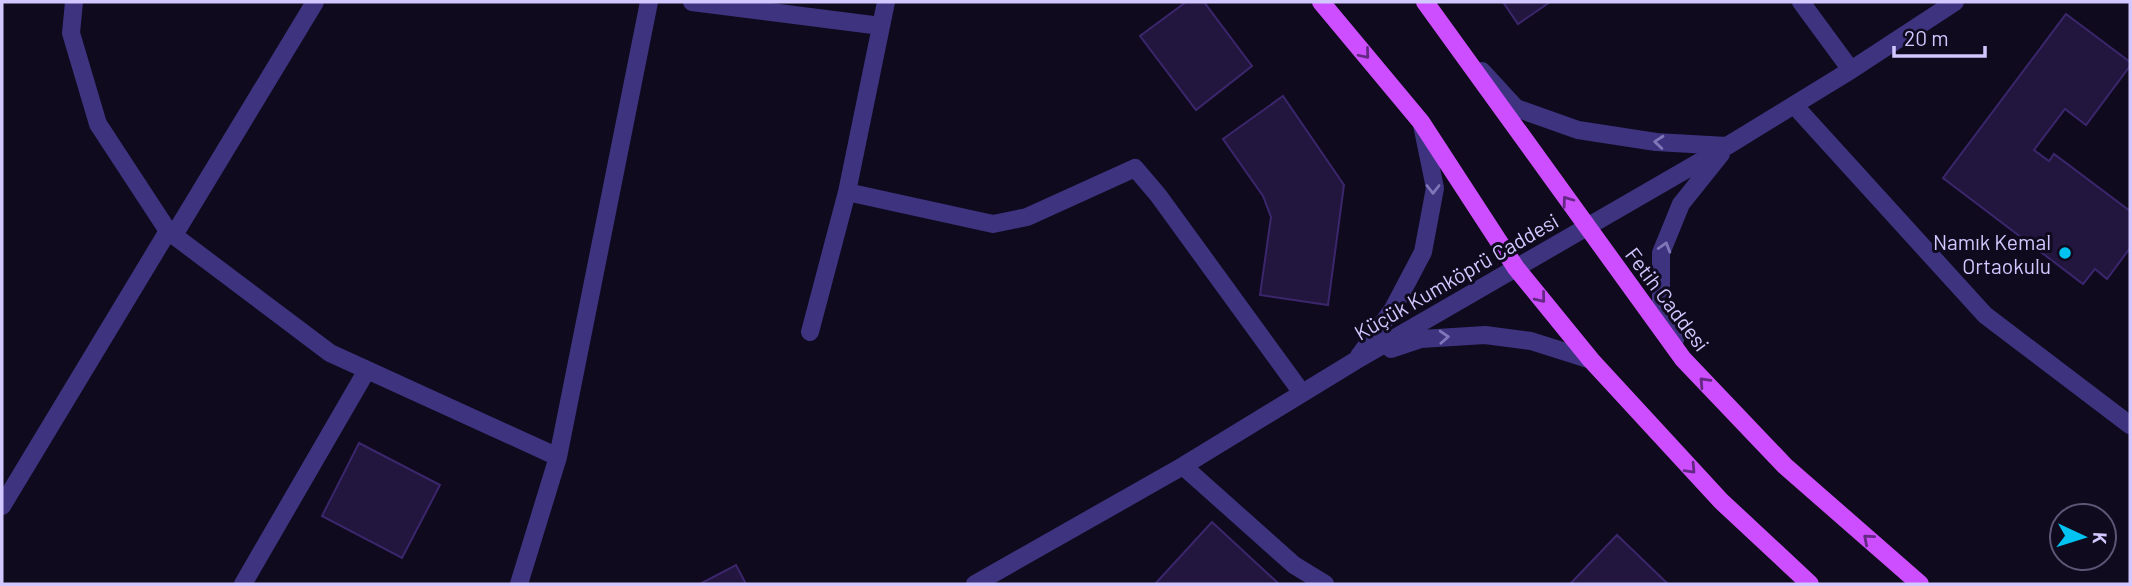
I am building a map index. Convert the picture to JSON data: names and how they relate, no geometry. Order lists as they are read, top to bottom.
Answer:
{
  "streets": {
    "main road": ["Fetih Caddesi"],
    "street": ["Küçük Kumköprü Caddesi"]
  },
  "crossings": [
    ["Küçük Kumköprü Caddesi", "Fetih Caddesi"]
  ],
  "places": ["Namık Kemal Ortaokulu"],
  "scale_bar": "20 m",
  "north": "right"
}
